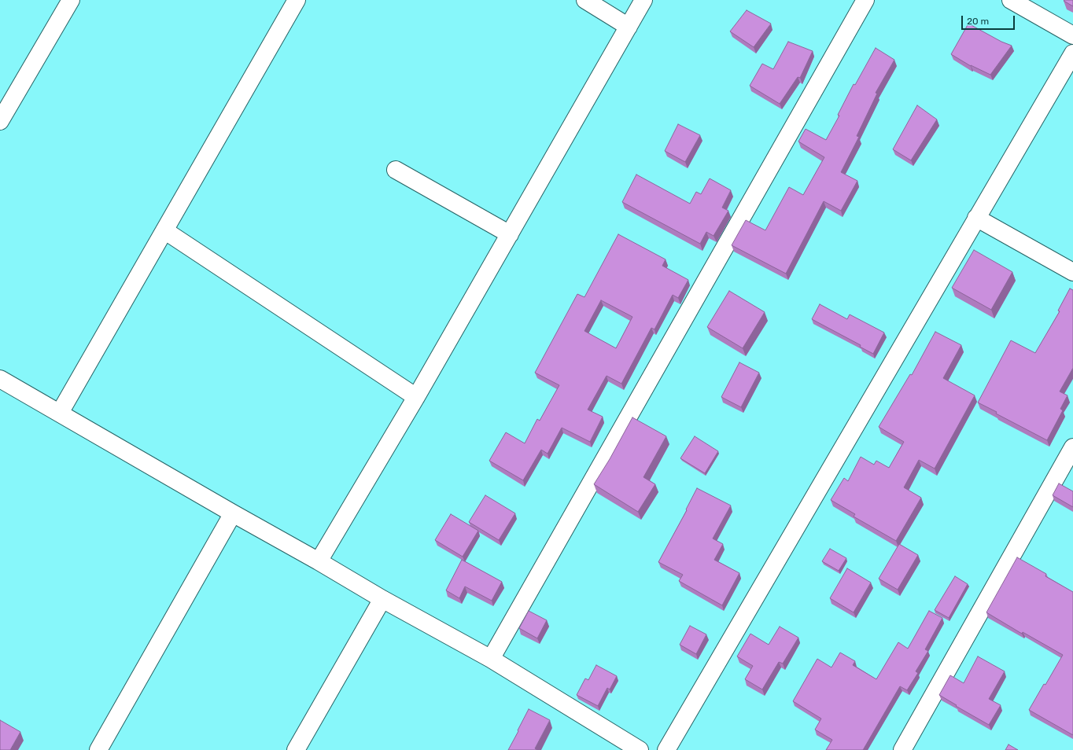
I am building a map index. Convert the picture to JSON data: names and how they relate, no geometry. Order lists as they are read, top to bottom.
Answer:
{
  "scale_bar": "20 m"
}
